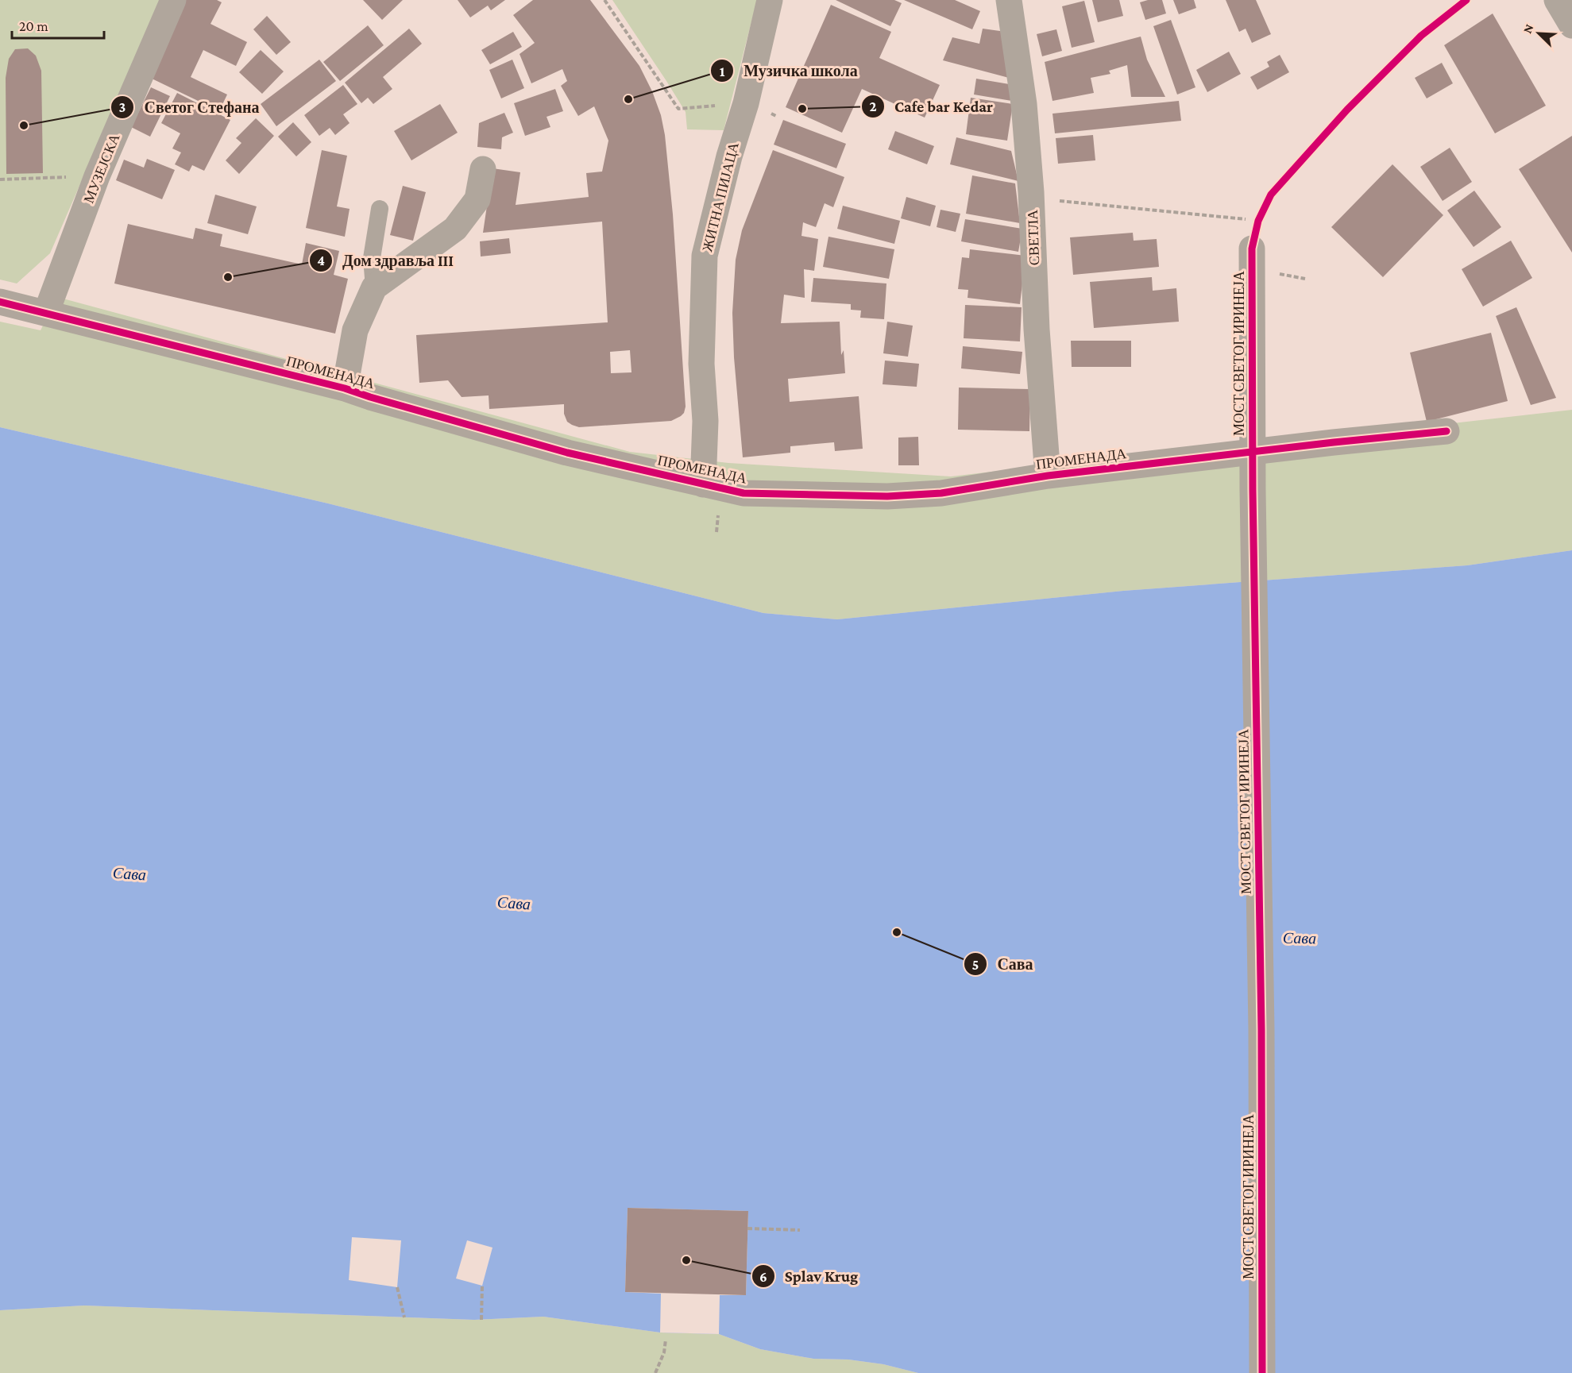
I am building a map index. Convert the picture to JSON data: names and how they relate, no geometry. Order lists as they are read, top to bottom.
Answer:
{
  "streets": {
    "street": [
      "МУЗЕЈСКА",
      "ЖИТНА ПИЈАЦА",
      "СВЕТЛА",
      "МОСТ СВЕТОГ ИРИНЕЈА",
      "ПРОМЕНАДА"
    ]
  },
  "crossings": [
    ["МУЗЕЈСКА", "ПРОМЕНАДА"],
    ["ЖИТНА ПИЈАЦА", "ПРОМЕНАДА"],
    ["СВЕТЛА", "ПРОМЕНАДА"]
  ],
  "water": ["Сава"],
  "places": [
    "Музичка школа",
    "Cafe bar Kedar",
    "Светог Стефана",
    "Дом здравља III",
    "Сава",
    "Splav Krug"
  ],
  "scale_bar": "20 m",
  "north": "top left"
}
